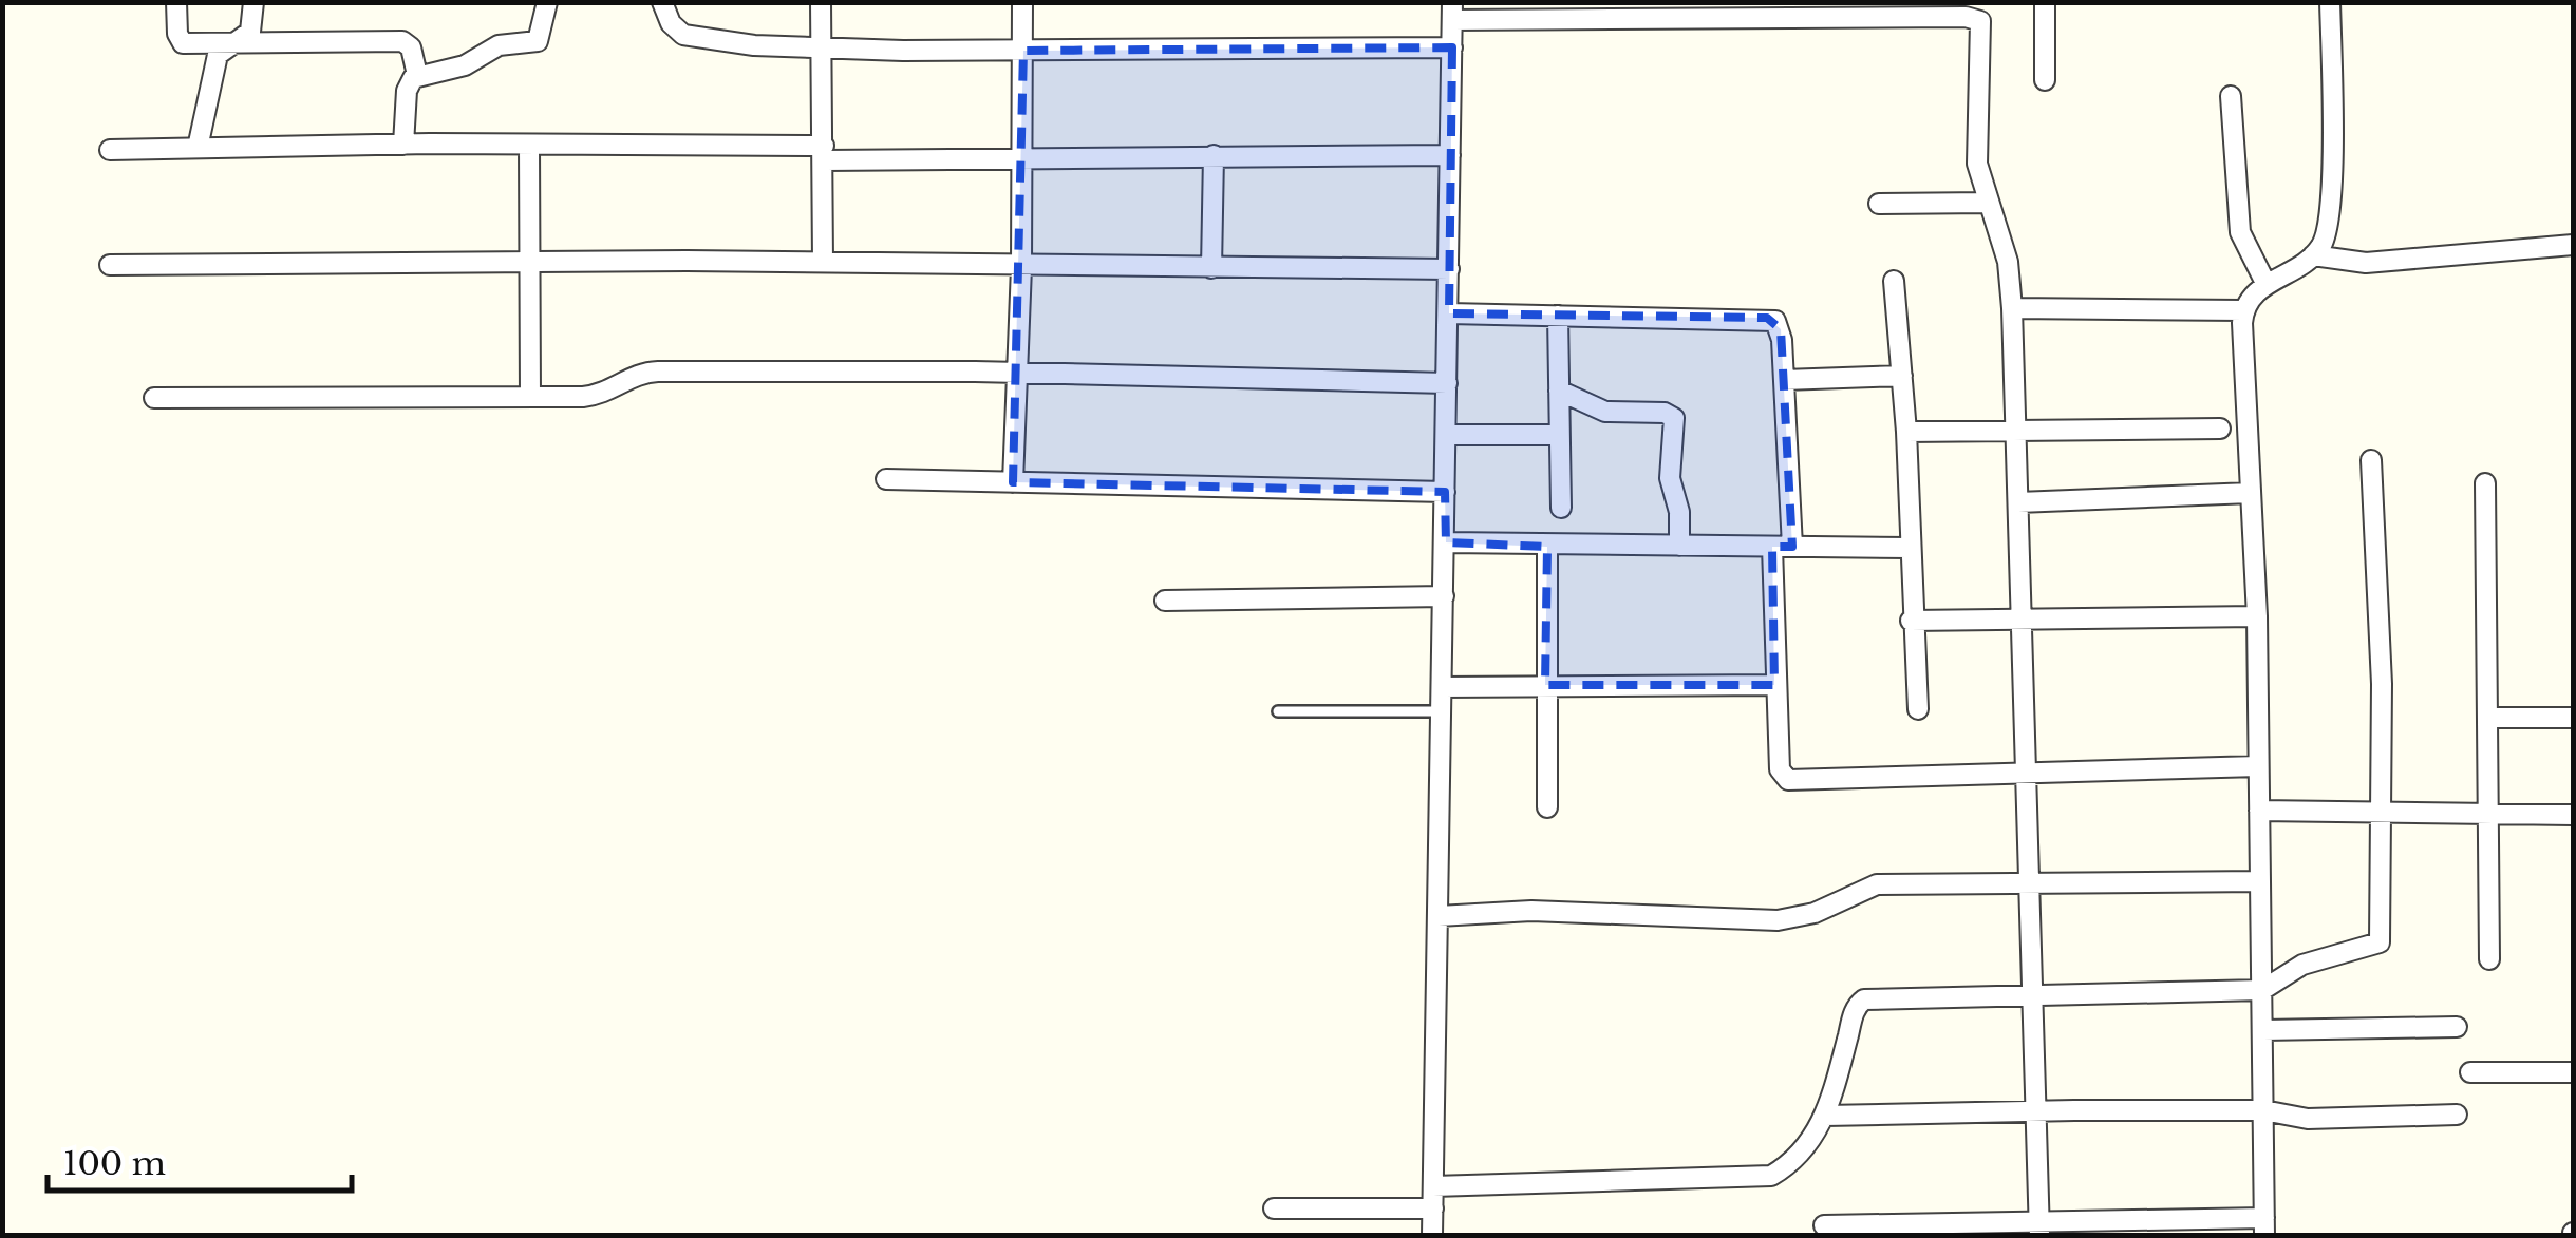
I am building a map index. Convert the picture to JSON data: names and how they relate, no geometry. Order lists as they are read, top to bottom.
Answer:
{
  "scale_bar": "100 m"
}
